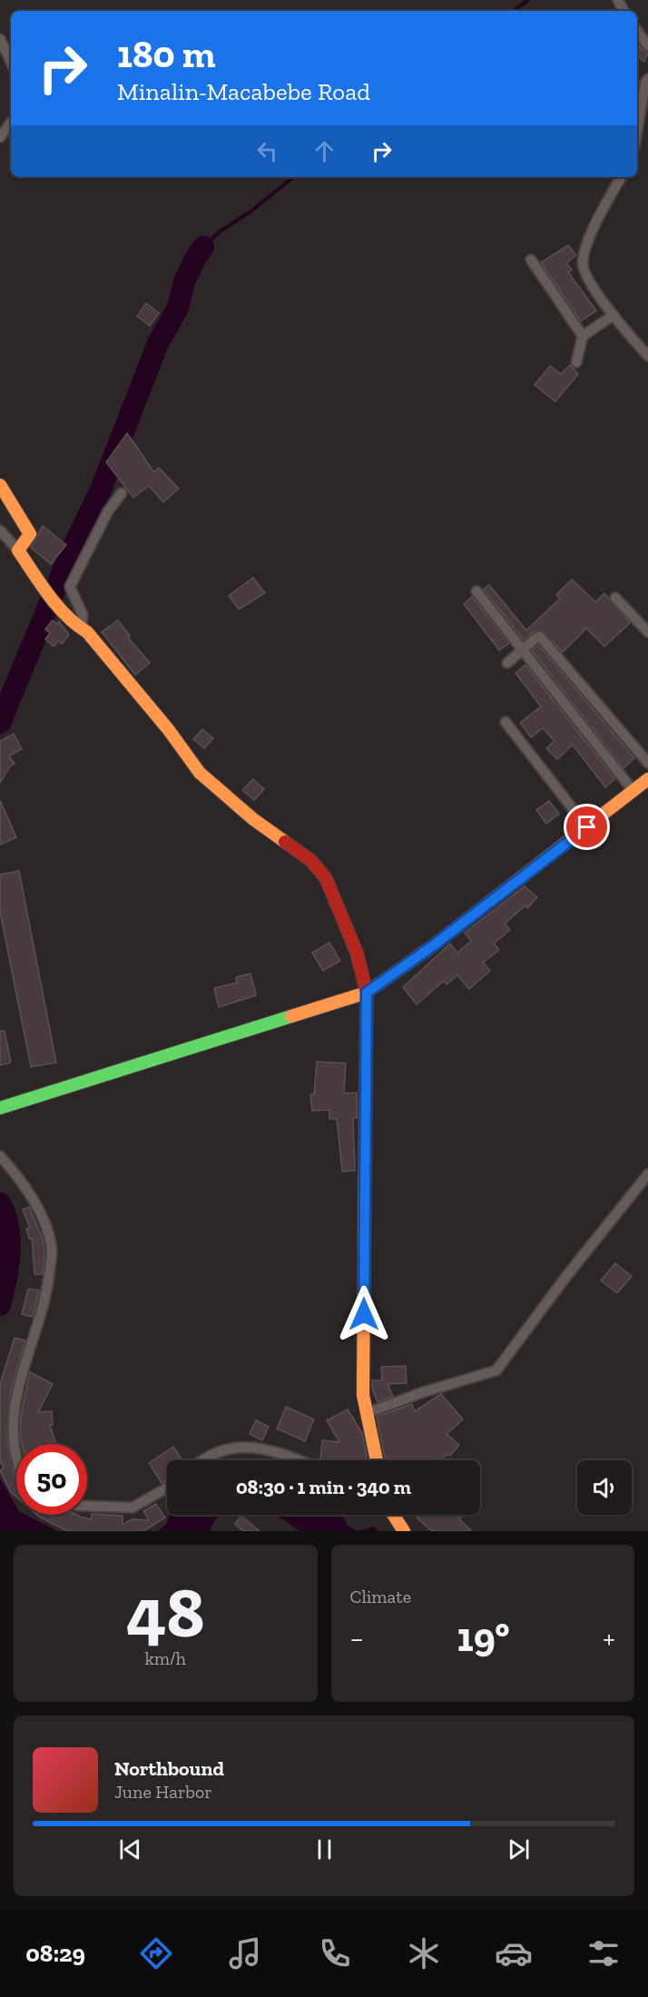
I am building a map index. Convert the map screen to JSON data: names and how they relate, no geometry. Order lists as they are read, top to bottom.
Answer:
{
  "page": {
    "turn": ["180 m", "Minalin-Macabebe Road"],
    "limit": "50",
    "trip": "08:30 · 1 min · 340 m",
    "tile": [
      ["48", "km/h"],
      "Climate"
    ],
    "heat": ["−", "19°", "+"],
    "song": ["Northbound", "June Harbor"],
    "tabs": "08:29"
  }
}
